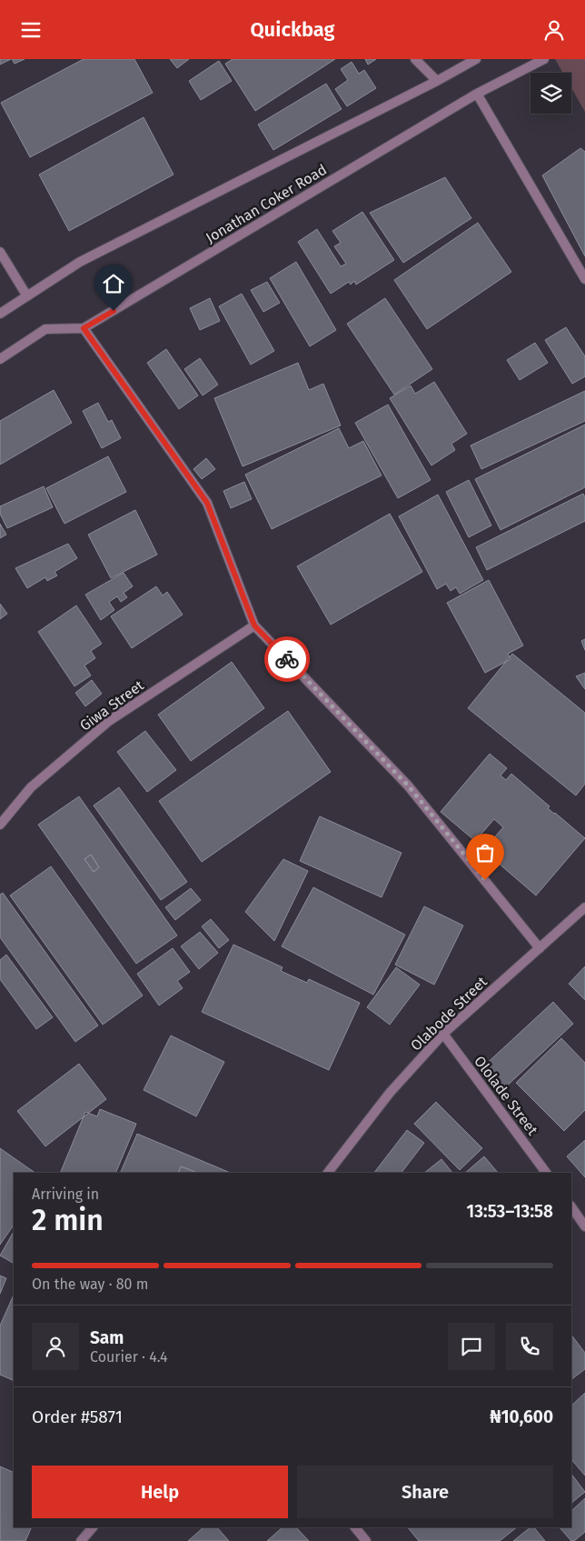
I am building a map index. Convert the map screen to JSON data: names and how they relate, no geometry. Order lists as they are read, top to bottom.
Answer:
{
  "streets": {
    "street": [
      "Jonathan Coker Road",
      "Giwa Street",
      "Olabode Street",
      "Ololade Street"
    ]
  },
  "crossings": [
    ["Olabode Street", "Ololade Street"]
  ],
  "page": {
    "header": "Quickbag",
    "heading": ["2 min", "Arriving in", "13:53–13:58"],
    "panel": [
      "Sam",
      "Courier · 4.4",
      "Order #5871",
      "₦10,600"
    ],
    "bar": "On the way · 80 m",
    "buttons": ["Help", "Share"]
  }
}
